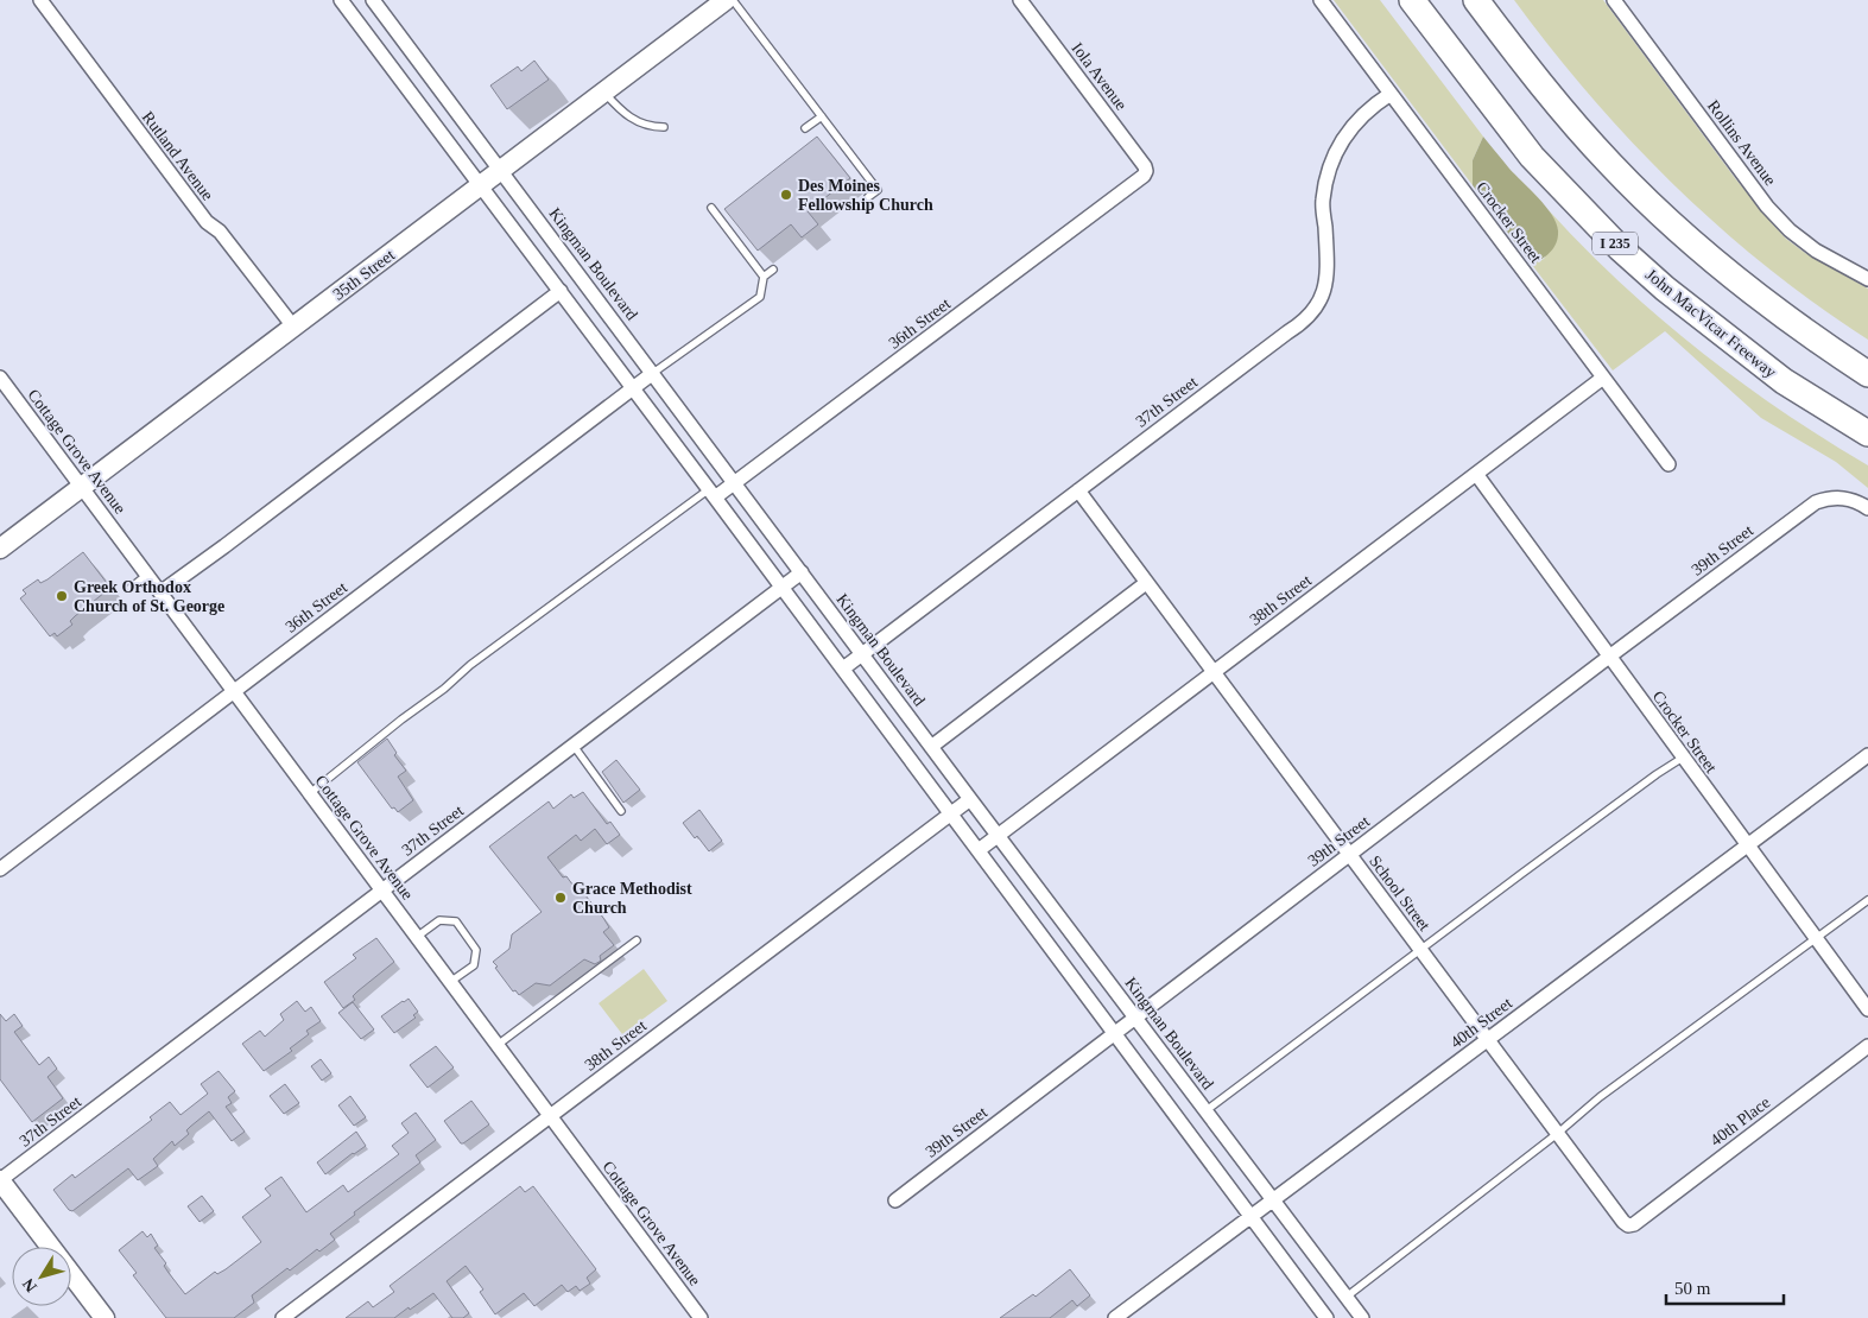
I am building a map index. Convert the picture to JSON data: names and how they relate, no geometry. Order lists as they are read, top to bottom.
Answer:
{
  "streets": {
    "highway": ["I 235", "John MacVicar Freeway"],
    "street": [
      "Iola Avenue",
      "Rollins Avenue",
      "Rutland Avenue",
      "Crocker Street",
      "Kingman Boulevard",
      "35th Street",
      "36th Street",
      "37th Street",
      "Cottage Grove Avenue",
      "39th Street",
      "38th Street",
      "School Street",
      "40th Street",
      "40th Place"
    ]
  },
  "crossings": [
    ["Iola Avenue", "36th Street"],
    ["Rutland Avenue", "35th Street"],
    ["Crocker Street", "37th Street"],
    ["Crocker Street", "39th Street"],
    ["Crocker Street", "38th Street"],
    ["Crocker Street", "40th Street"],
    ["Kingman Boulevard", "35th Street"],
    ["Kingman Boulevard", "36th Street"],
    ["Kingman Boulevard", "37th Street"],
    ["Kingman Boulevard", "39th Street"],
    ["Kingman Boulevard", "38th Street"],
    ["Kingman Boulevard", "40th Street"],
    ["35th Street", "Cottage Grove Avenue"],
    ["36th Street", "Cottage Grove Avenue"],
    ["37th Street", "Cottage Grove Avenue"],
    ["37th Street", "School Street"],
    ["Cottage Grove Avenue", "38th Street"],
    ["39th Street", "School Street"],
    ["38th Street", "School Street"],
    ["School Street", "40th Street"],
    ["School Street", "40th Place"]
  ],
  "places": ["Des Moines Fellowship Church", "Greek Orthodox Church of St. George", "Grace Methodist Church"],
  "scale_bar": "50 m",
  "north": "bottom left"
}
